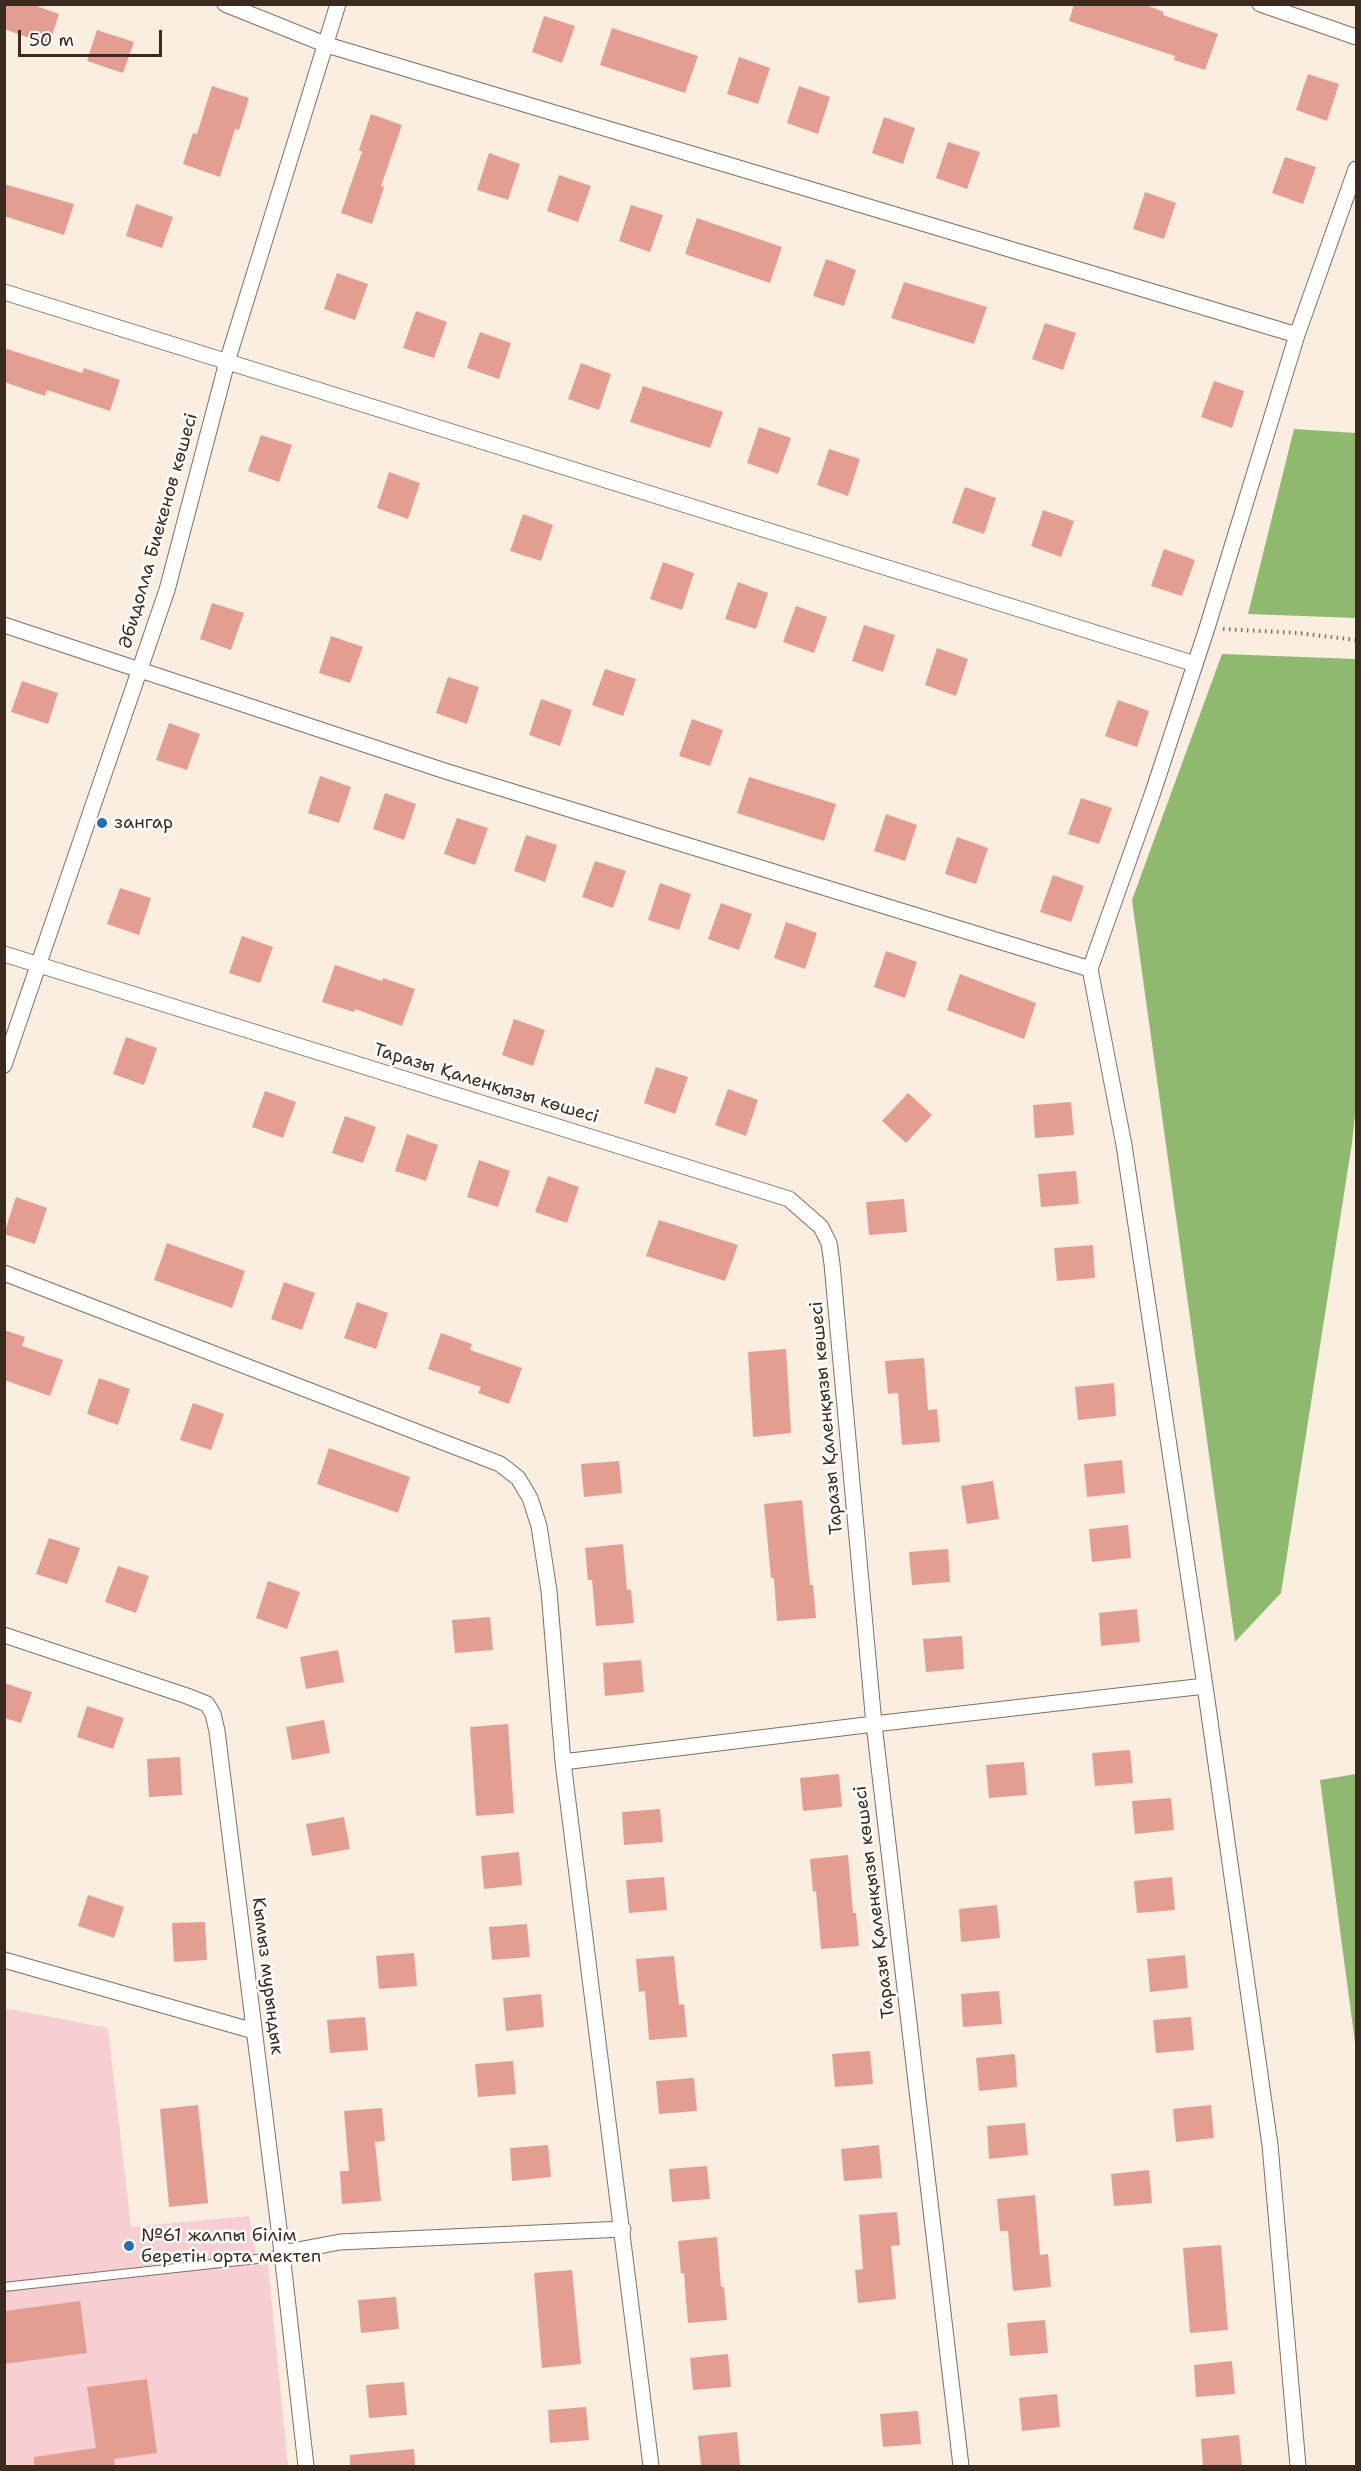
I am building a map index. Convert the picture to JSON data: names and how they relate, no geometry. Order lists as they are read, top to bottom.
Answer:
{
  "streets": {
    "street": ["Әбидолла Биекенов көшесі", "Таразы Қаленқызы көшесі", "Кымыз мурындык"]
  },
  "crossings": [
    ["Әбидолла Биекенов көшесі", "Таразы Қаленқызы көшесі"]
  ],
  "places": ["зангар", "№61 жалпы білім беретін орта мектеп"],
  "scale_bar": "50 m"
}
